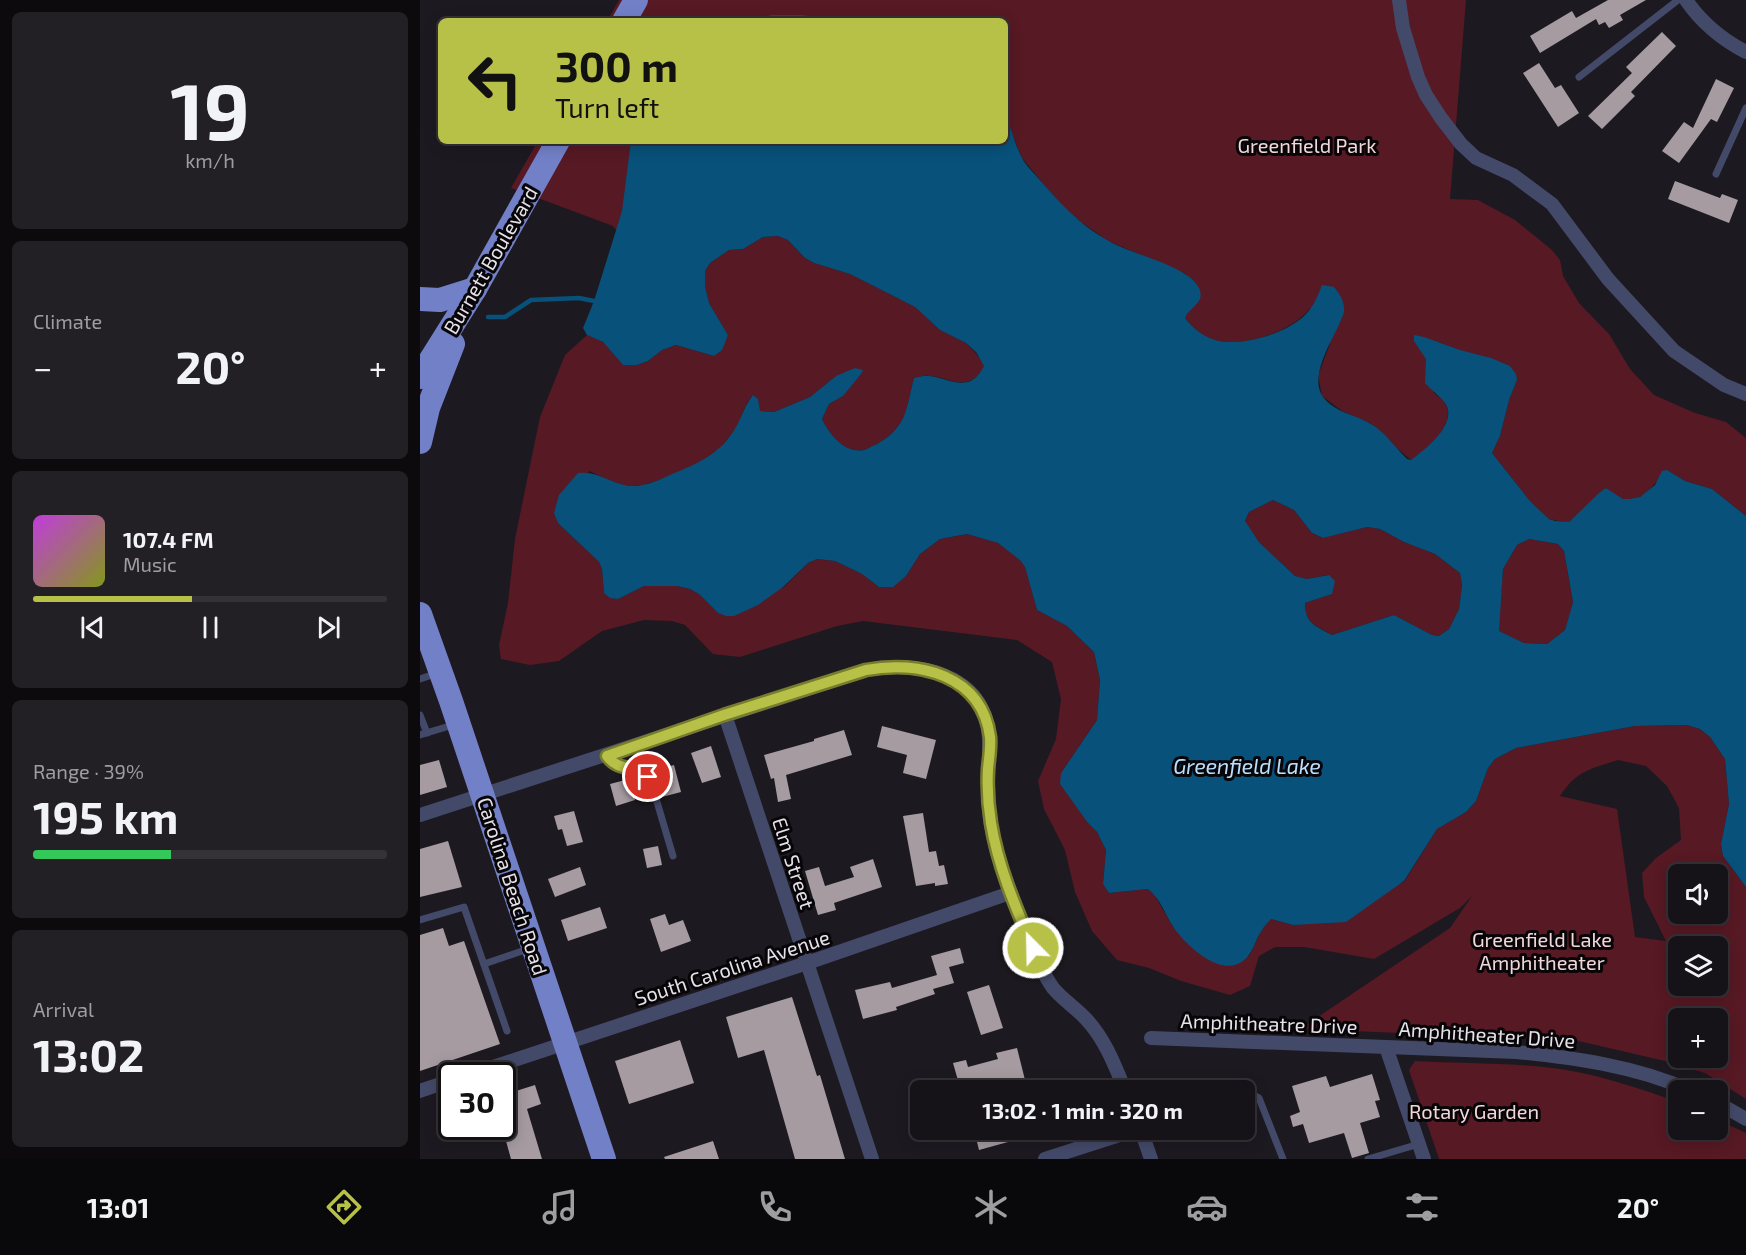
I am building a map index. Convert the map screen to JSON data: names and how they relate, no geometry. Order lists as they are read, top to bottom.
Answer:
{
  "streets": {
    "highway": ["Burnett Boulevard", "Carolina Beach Road"],
    "street": [
      "Elm Street",
      "South Carolina Avenue",
      "Amphitheatre Drive",
      "Amphitheater Drive"
    ]
  },
  "crossings": [
    ["Elm Street", "South Carolina Avenue"],
    ["Carolina Beach Road", "South Carolina Avenue"],
    ["Amphitheatre Drive", "Amphitheater Drive"]
  ],
  "water": ["Greenfield Lake"],
  "parks": ["Greenfield Park", "Greenfield Lake Amphitheater", "Rotary Garden"],
  "page": {
    "tile": [
      ["19", "km/h"],
      "Climate",
      ["Range · 39%", "195 km"],
      ["Arrival", "13:02"]
    ],
    "turn": ["300 m", "Turn left"],
    "heat": ["−", "20°", "+"],
    "song": ["107.4 FM", "Music"],
    "map_buttons": ["+", "−"],
    "limit": "30",
    "trip": "13:02 · 1 min · 320 m",
    "tabs": ["13:01", "20°"]
  }
}
